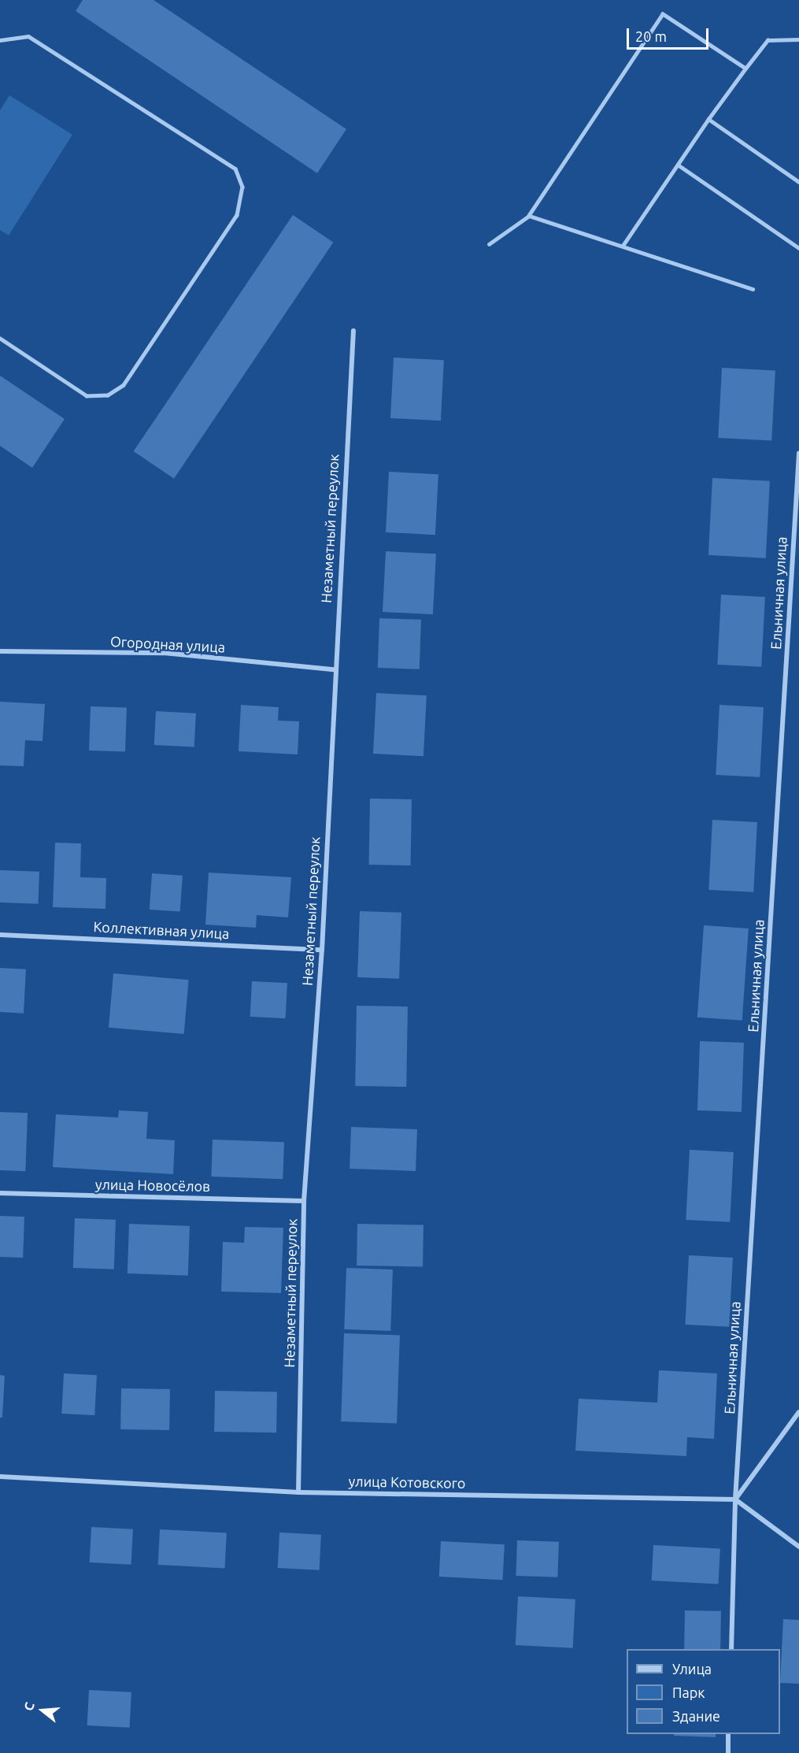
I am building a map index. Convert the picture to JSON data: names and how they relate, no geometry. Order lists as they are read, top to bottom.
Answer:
{
  "streets": {
    "street": [
      "Незаметный переулок",
      "Ельничная улица",
      "Огородная улица",
      "Коллективная улица",
      "улица Новосёлов",
      "улица Котовского"
    ]
  },
  "crossings": [
    ["Незаметный переулок", "Огородная улица"],
    ["Незаметный переулок", "Коллективная улица"],
    ["Незаметный переулок", "улица Новосёлов"],
    ["Незаметный переулок", "улица Котовского"],
    ["Ельничная улица", "улица Котовского"]
  ],
  "legend": ["Улица", "Парк", "Здание"],
  "scale_bar": "20 m",
  "north": "left"
}
